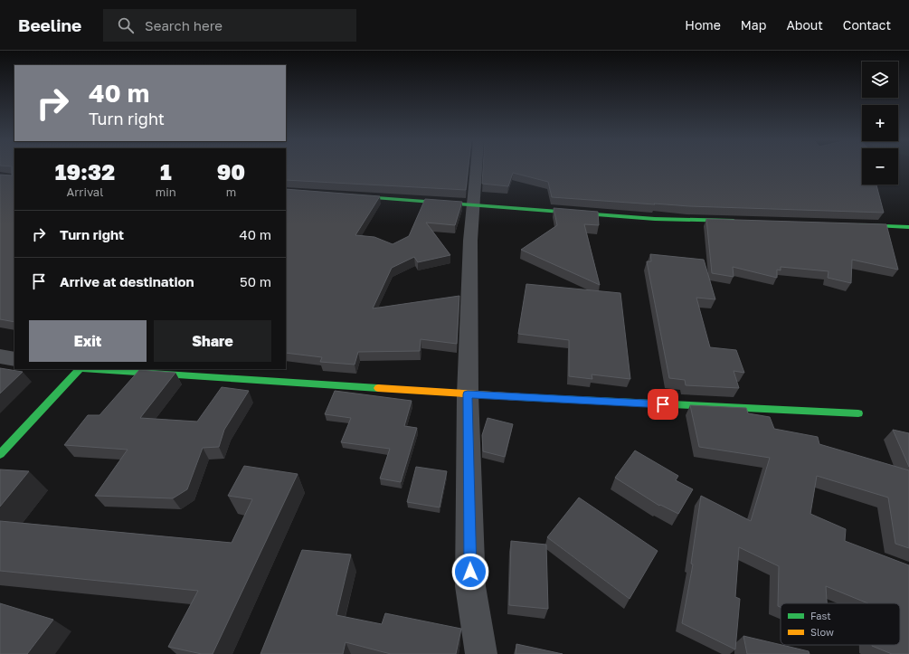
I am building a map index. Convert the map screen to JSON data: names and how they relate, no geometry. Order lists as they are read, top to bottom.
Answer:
{
  "legend": ["Fast", "Slow"],
  "page": {
    "header": "Beeline",
    "search": "Search here",
    "nav": [
      "Home",
      "Map",
      "About",
      "Contact"
    ],
    "map_buttons": ["+", "−"],
    "turn": ["40 m", "Turn right"],
    "eta": [
      "19:32",
      "Arrival",
      "1",
      "min",
      "90",
      "m"
    ],
    "list": [
      {
        "name": "Turn right",
        "value": "40 m"
      },
      {
        "name": "Arrive at destination",
        "value": "50 m"
      }
    ],
    "buttons": ["Exit", "Share"]
  }
}
